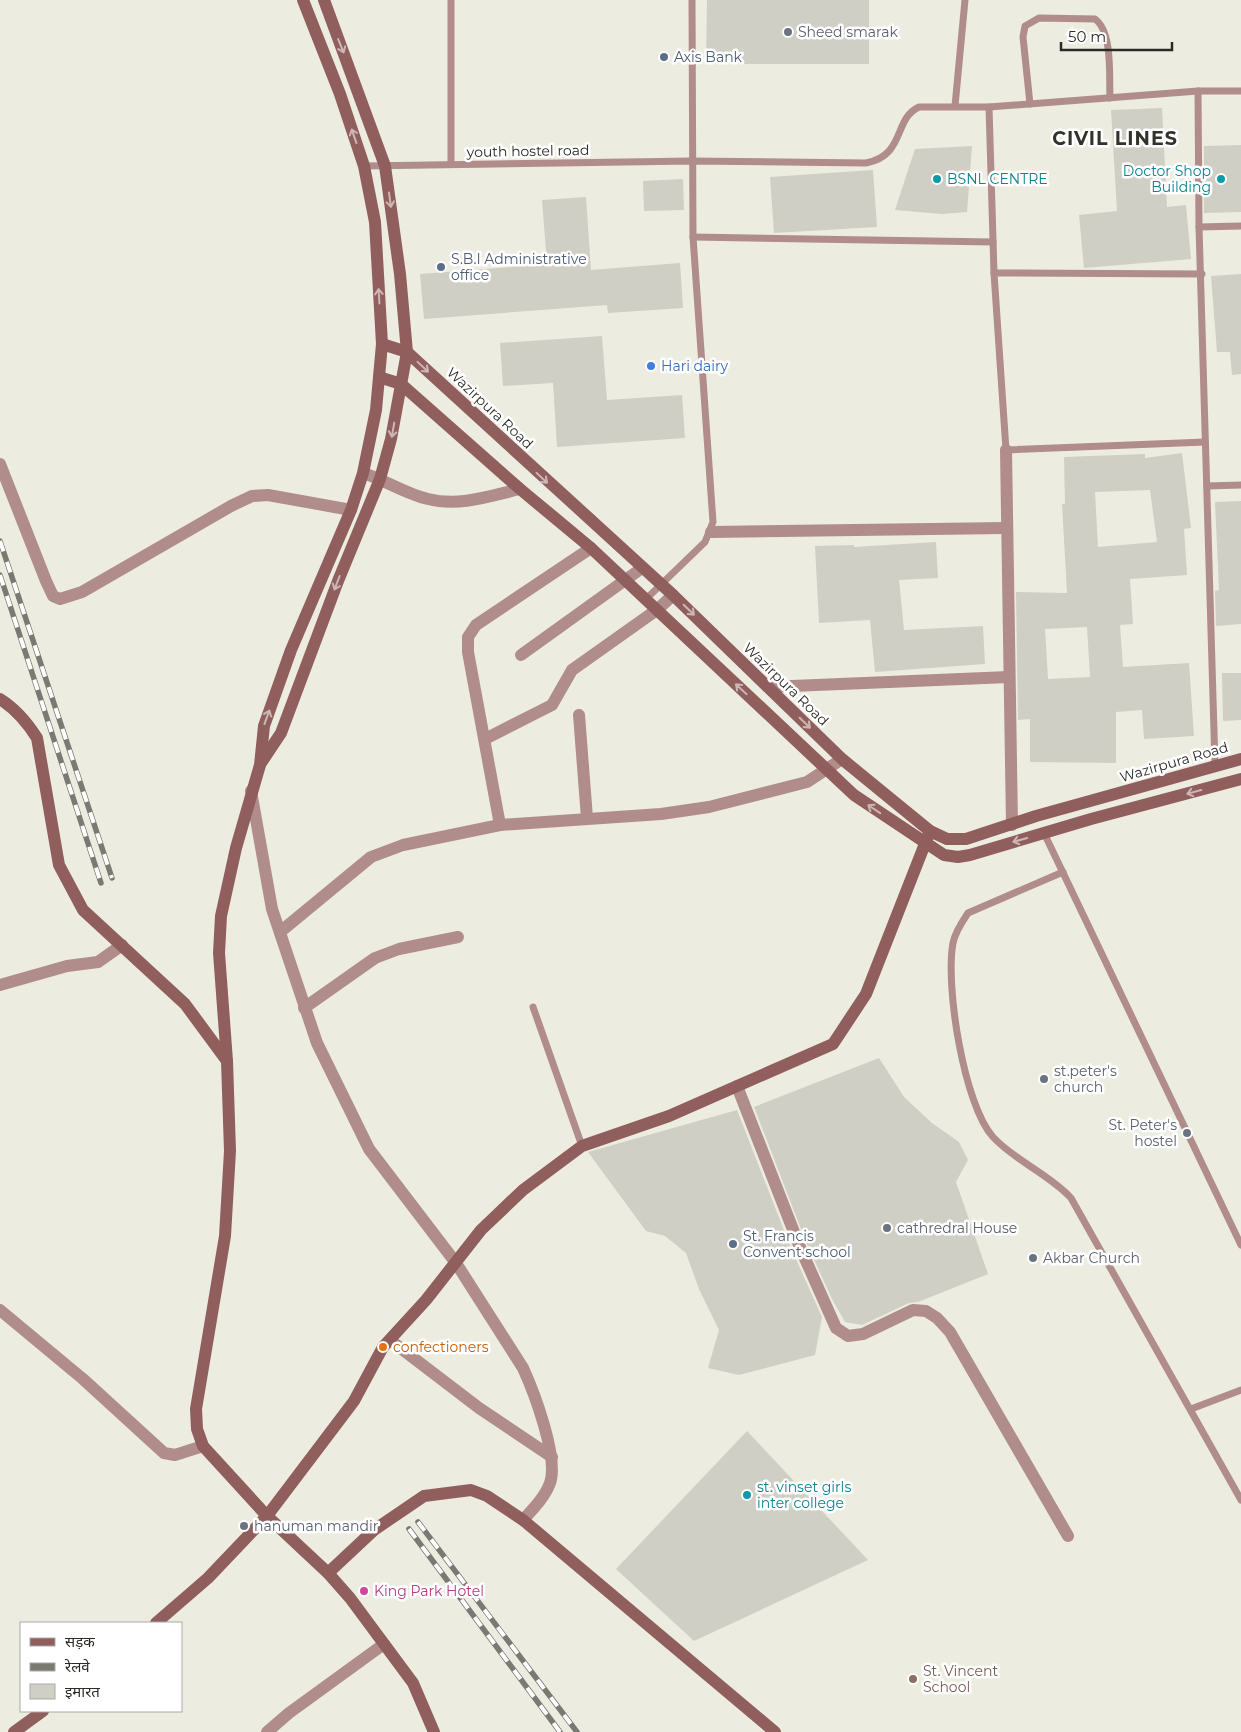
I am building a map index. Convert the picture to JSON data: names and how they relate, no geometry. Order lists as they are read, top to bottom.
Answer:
{
  "streets": {
    "main road": ["Wazirpura Road"],
    "lane": ["youth hostel road"]
  },
  "districts": ["CIVIL LINES"],
  "places": [
    "Sheed smarak",
    "Axis Bank",
    "BSNL CENTRE",
    "Doctor Shop Building",
    "S.B.I Administrative office",
    "Hari dairy",
    "st.peter's church",
    "St. Peter's hostel",
    "cathredral House",
    "St. Francis Convent school",
    "Akbar Church",
    "confectioners",
    "st. vinset girls inter college",
    "hanuman mandir",
    "King Park Hotel",
    "St. Vincent School"
  ],
  "legend": ["सड़क", "रेलवे", "इमारत"],
  "scale_bar": "50 m"
}
